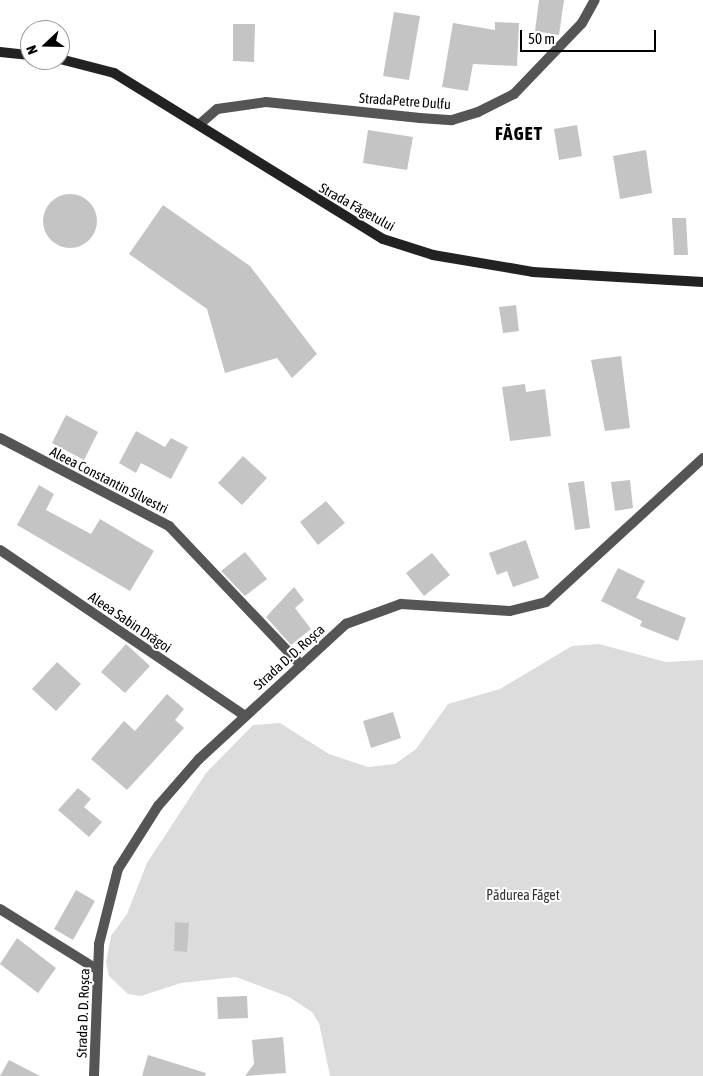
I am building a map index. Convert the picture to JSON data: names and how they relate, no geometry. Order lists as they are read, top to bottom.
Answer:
{
  "streets": {
    "main road": ["Strada Făgetului"],
    "street": [
      "StradaPetre Dulfu",
      "Aleea Constantin Silvestri",
      "Aleea Sabin Drăgoi",
      "Strada D. D. Roșca"
    ]
  },
  "crossings": [
    ["StradaPetre Dulfu", "Strada Făgetului"],
    ["Aleea Constantin Silvestri", "Strada D. D. Roșca"],
    ["Aleea Sabin Drăgoi", "Strada D. D. Roșca"]
  ],
  "districts": ["FĂGET"],
  "parks": ["Pădurea Făget"],
  "scale_bar": "50 m",
  "north": "left"
}
